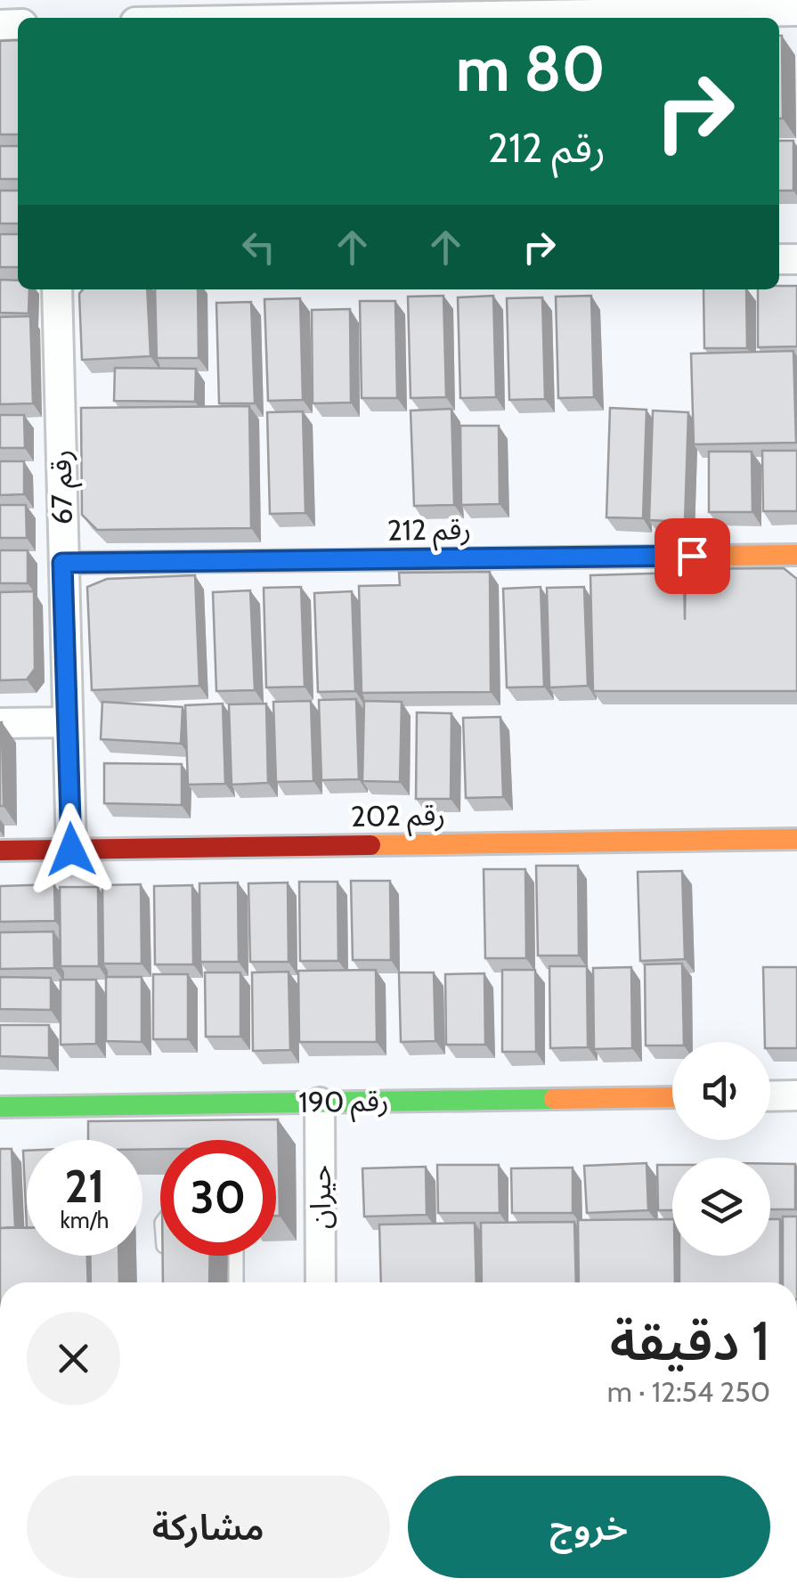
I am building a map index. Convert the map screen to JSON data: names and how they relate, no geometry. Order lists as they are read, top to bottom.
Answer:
{
  "streets": {
    "street": [
      "رقم 67",
      "رقم 212",
      "رقم 202",
      "رقم 190",
      "حيران"
    ]
  },
  "crossings": [
    ["رقم 67", "رقم 212"],
    ["رقم 67", "رقم 202"],
    ["رقم 190", "حيران"]
  ],
  "page": {
    "turn": ["80 m", "رقم 212"],
    "speed": "21 km/h",
    "limit": "30",
    "heading": ["1 دقيقة", "250 m · 12:54"],
    "buttons": ["خروج", "مشاركة"]
  }
}
